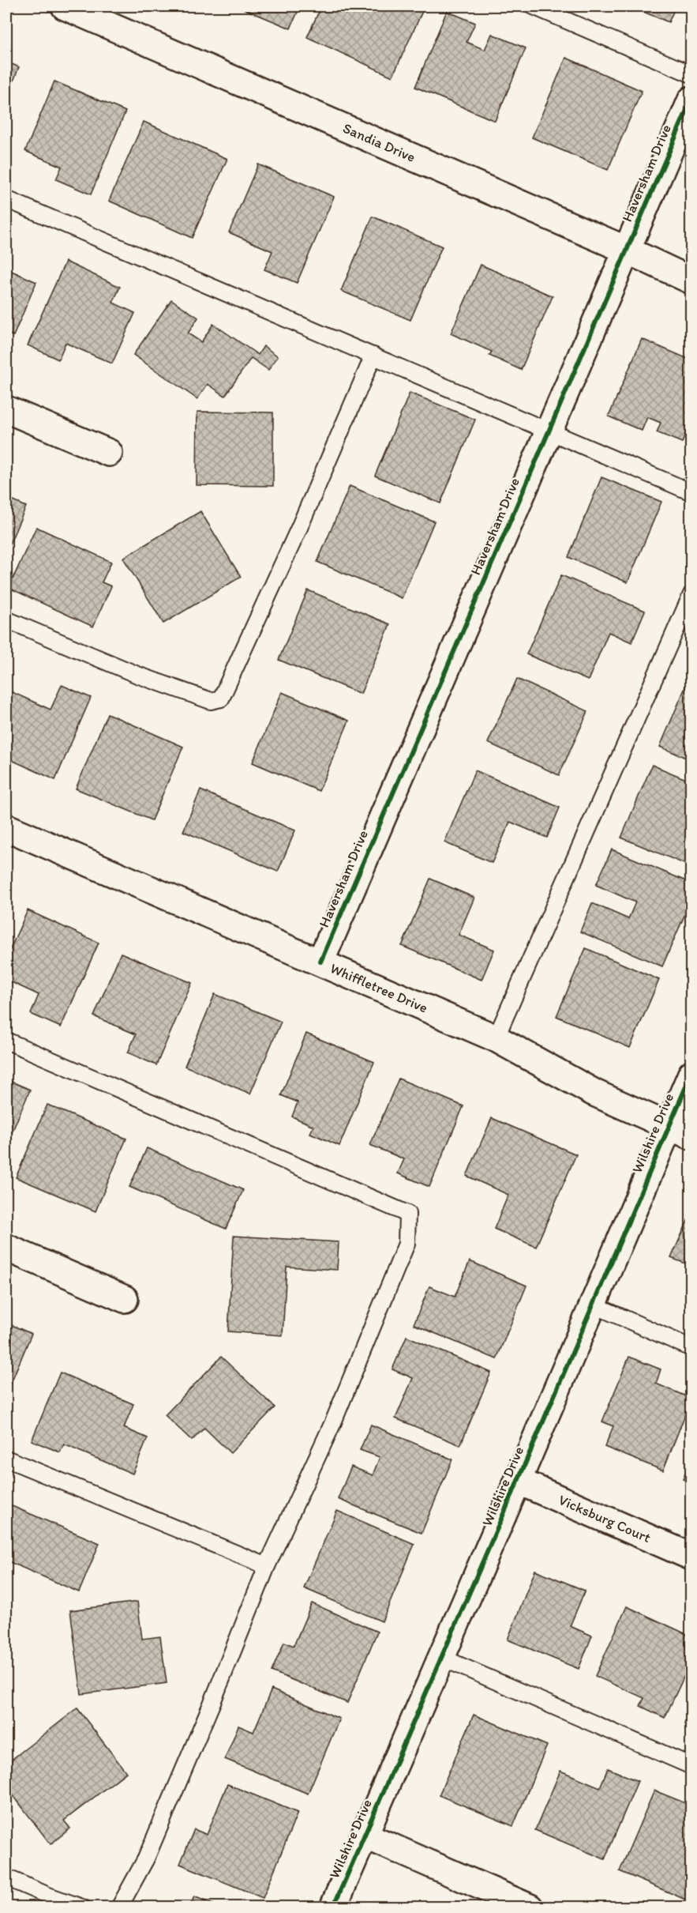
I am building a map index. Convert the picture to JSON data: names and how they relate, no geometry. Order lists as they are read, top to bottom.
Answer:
{
  "streets": {
    "street": [
      "Sandia Drive",
      "Haversham Drive",
      "Whiffletree Drive",
      "Wilshire Drive",
      "Vicksburg Court"
    ]
  },
  "crossings": [
    ["Sandia Drive", "Haversham Drive"],
    ["Haversham Drive", "Whiffletree Drive"],
    ["Whiffletree Drive", "Wilshire Drive"],
    ["Wilshire Drive", "Vicksburg Court"]
  ]
}
